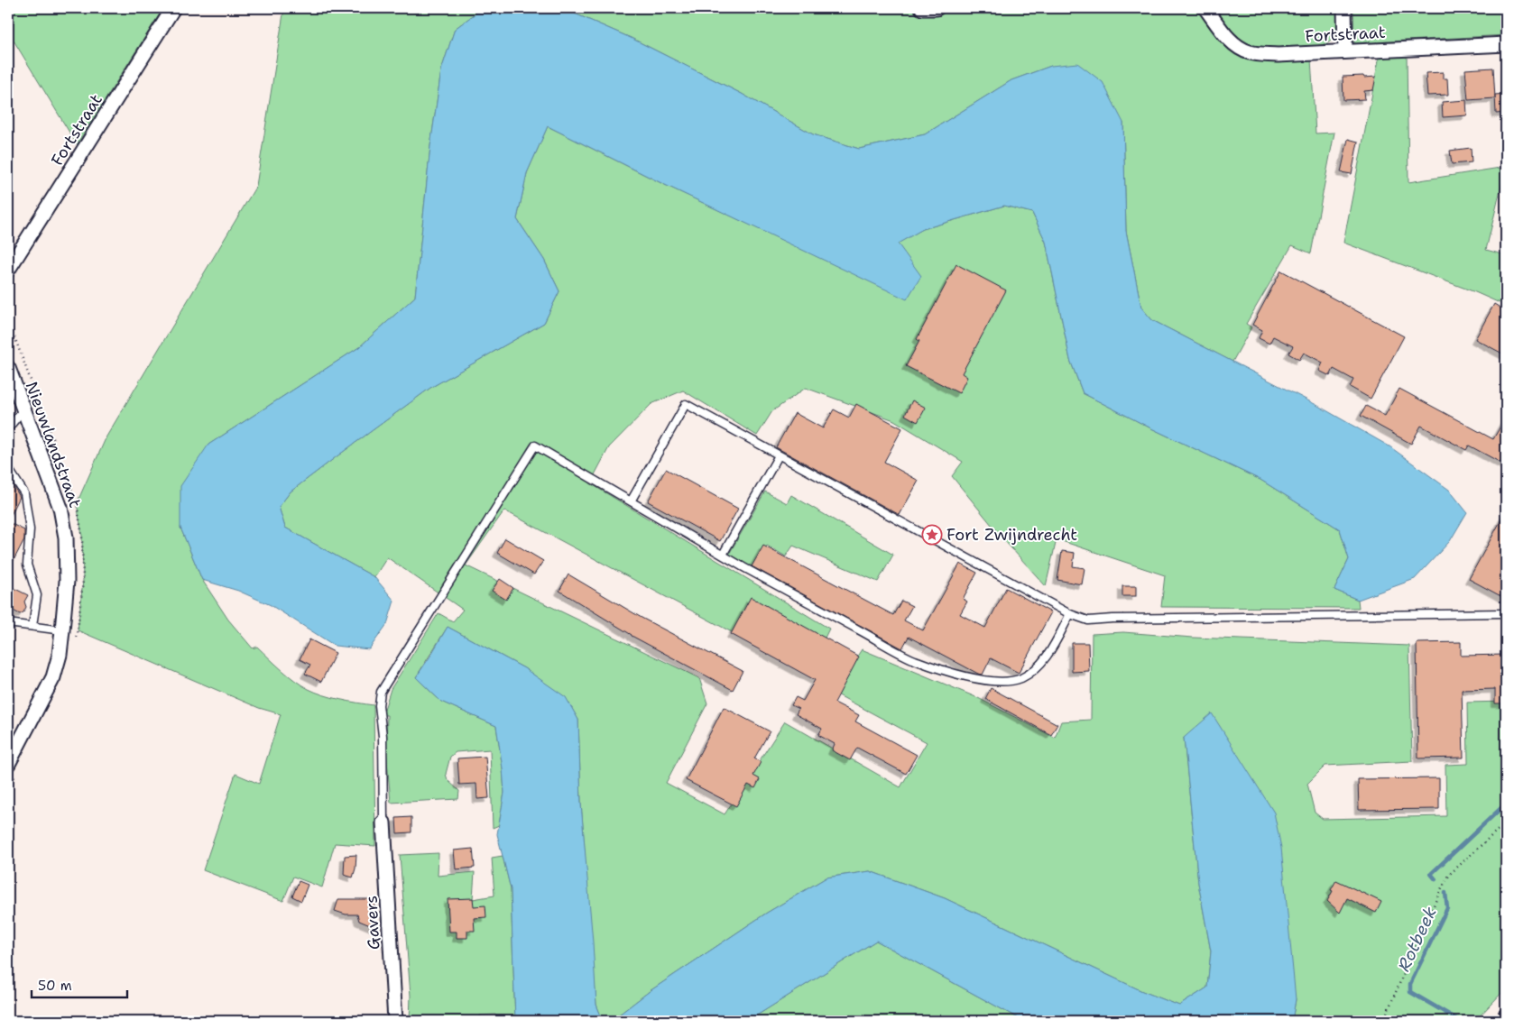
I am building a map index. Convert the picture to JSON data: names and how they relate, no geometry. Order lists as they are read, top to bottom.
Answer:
{
  "streets": {
    "street": ["Fortstraat", "Nieuwlandstraat", "Gavers"]
  },
  "water": ["Rotbeek"],
  "places": {
    "place": ["Fort Zwijndrecht"]
  },
  "scale_bar": "50 m"
}
